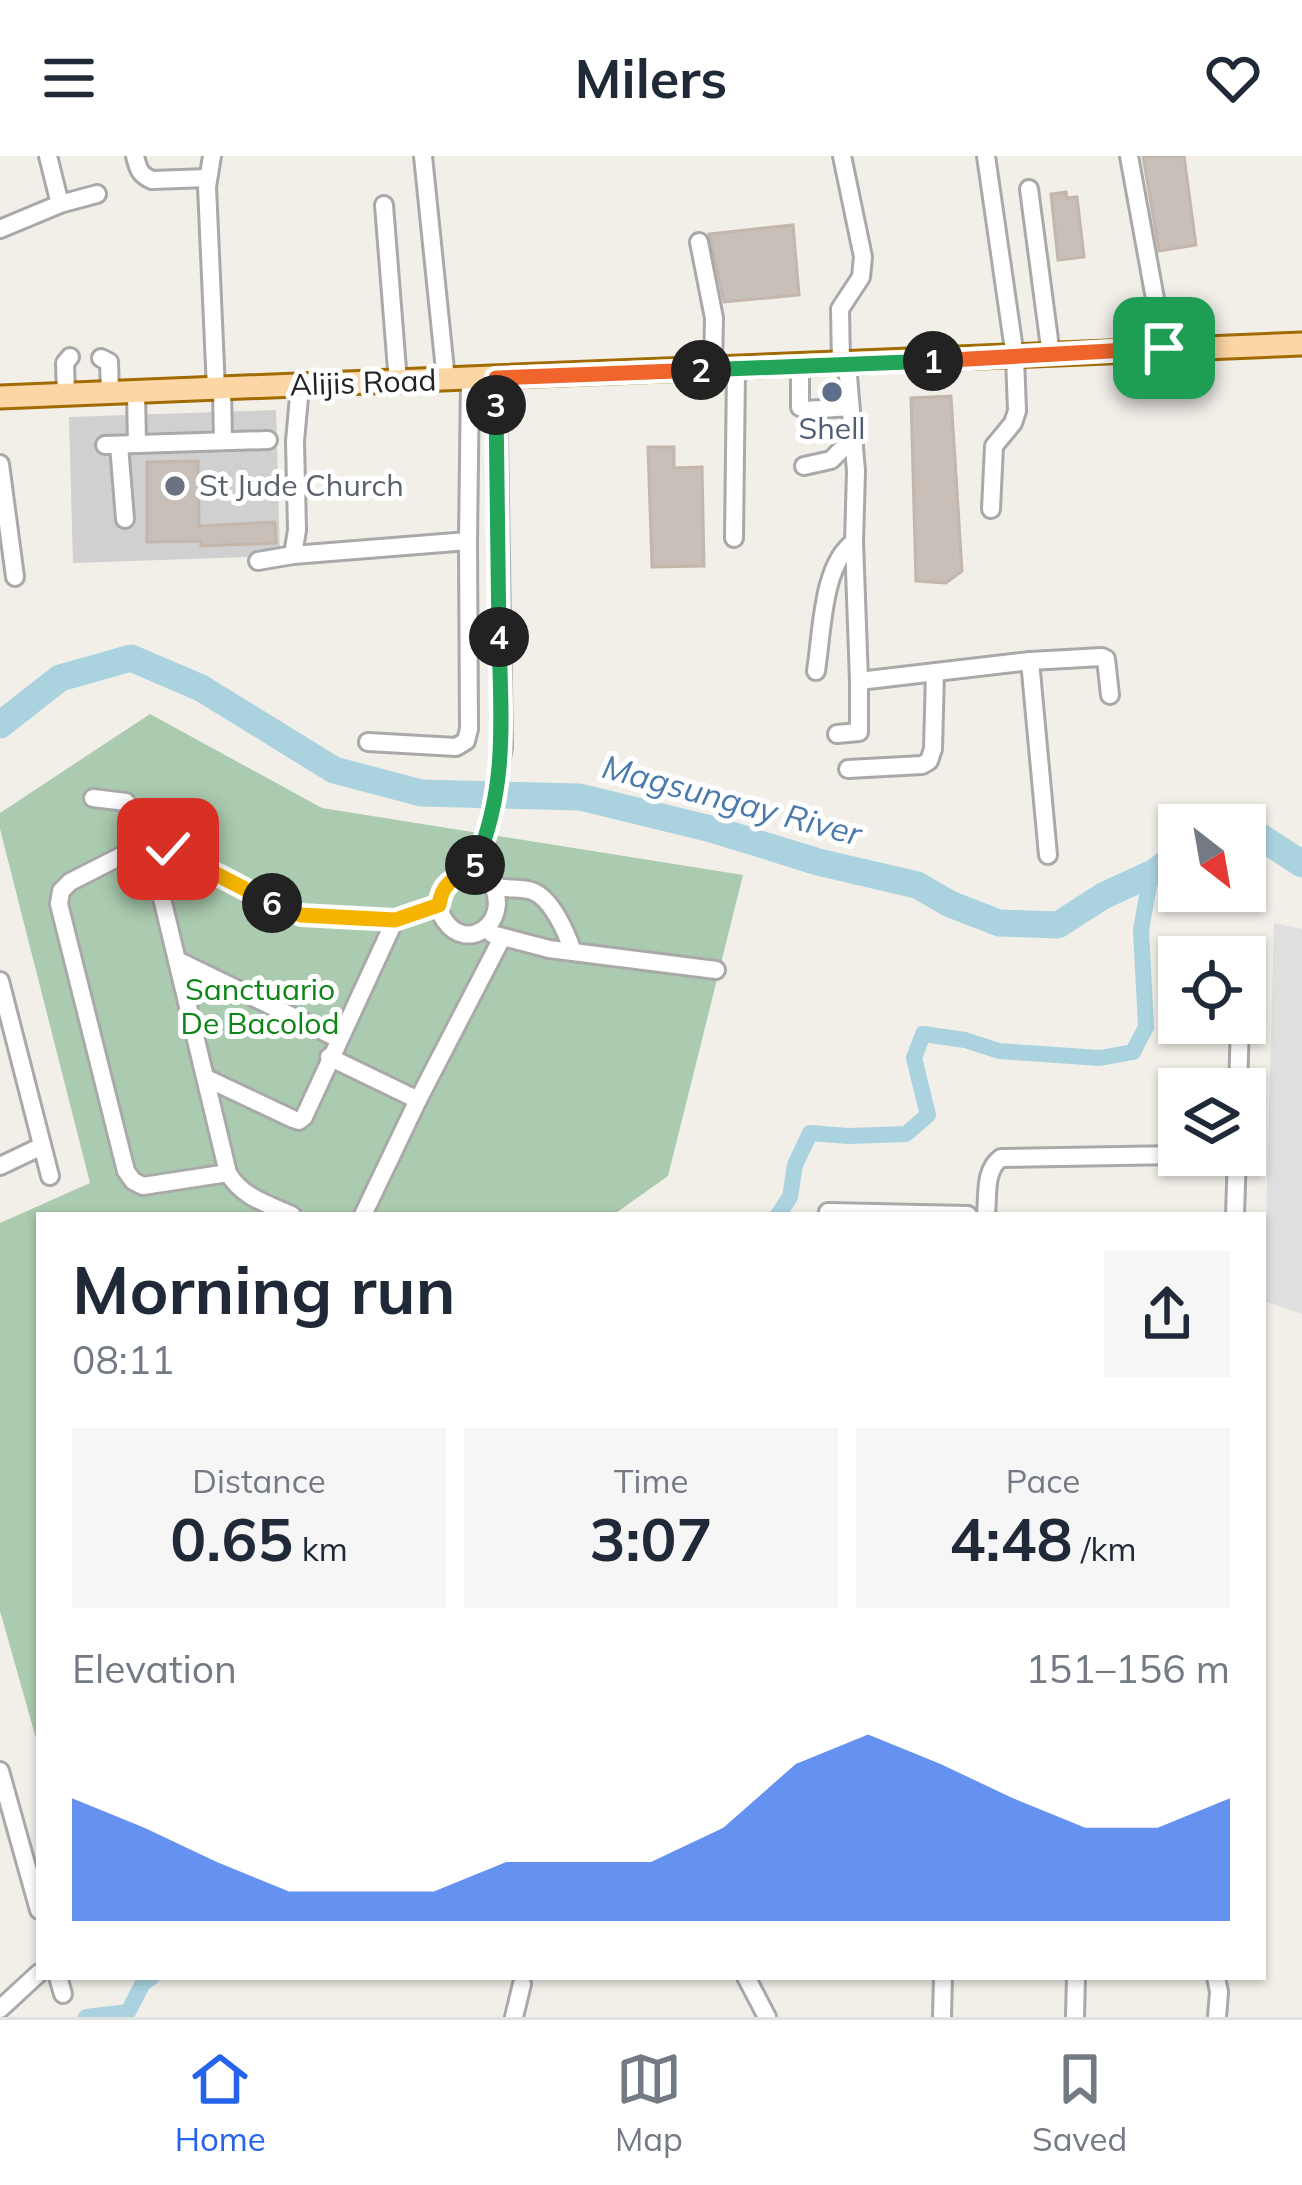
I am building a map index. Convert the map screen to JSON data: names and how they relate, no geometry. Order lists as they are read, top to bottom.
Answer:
{
  "streets": {
    "main road": ["Alijis Road"]
  },
  "water": ["Magsungay River"],
  "parks": ["Sanctuario De Bacolod"],
  "places": ["Shell", "St Jude Church"],
  "north": "bottom right",
  "page": {
    "header": "Milers",
    "pins": [
      "1",
      "2",
      "3",
      "4",
      "5",
      "6"
    ],
    "heading": ["Morning run", "08:11"],
    "stats": [
      ["Distance", "0.65 km"],
      ["Time", "3:07"],
      ["Pace", "4:48 /km"]
    ],
    "chart": ["Elevation", "151–156 m"],
    "tabs": ["Home", "Map", "Saved"]
  }
}
